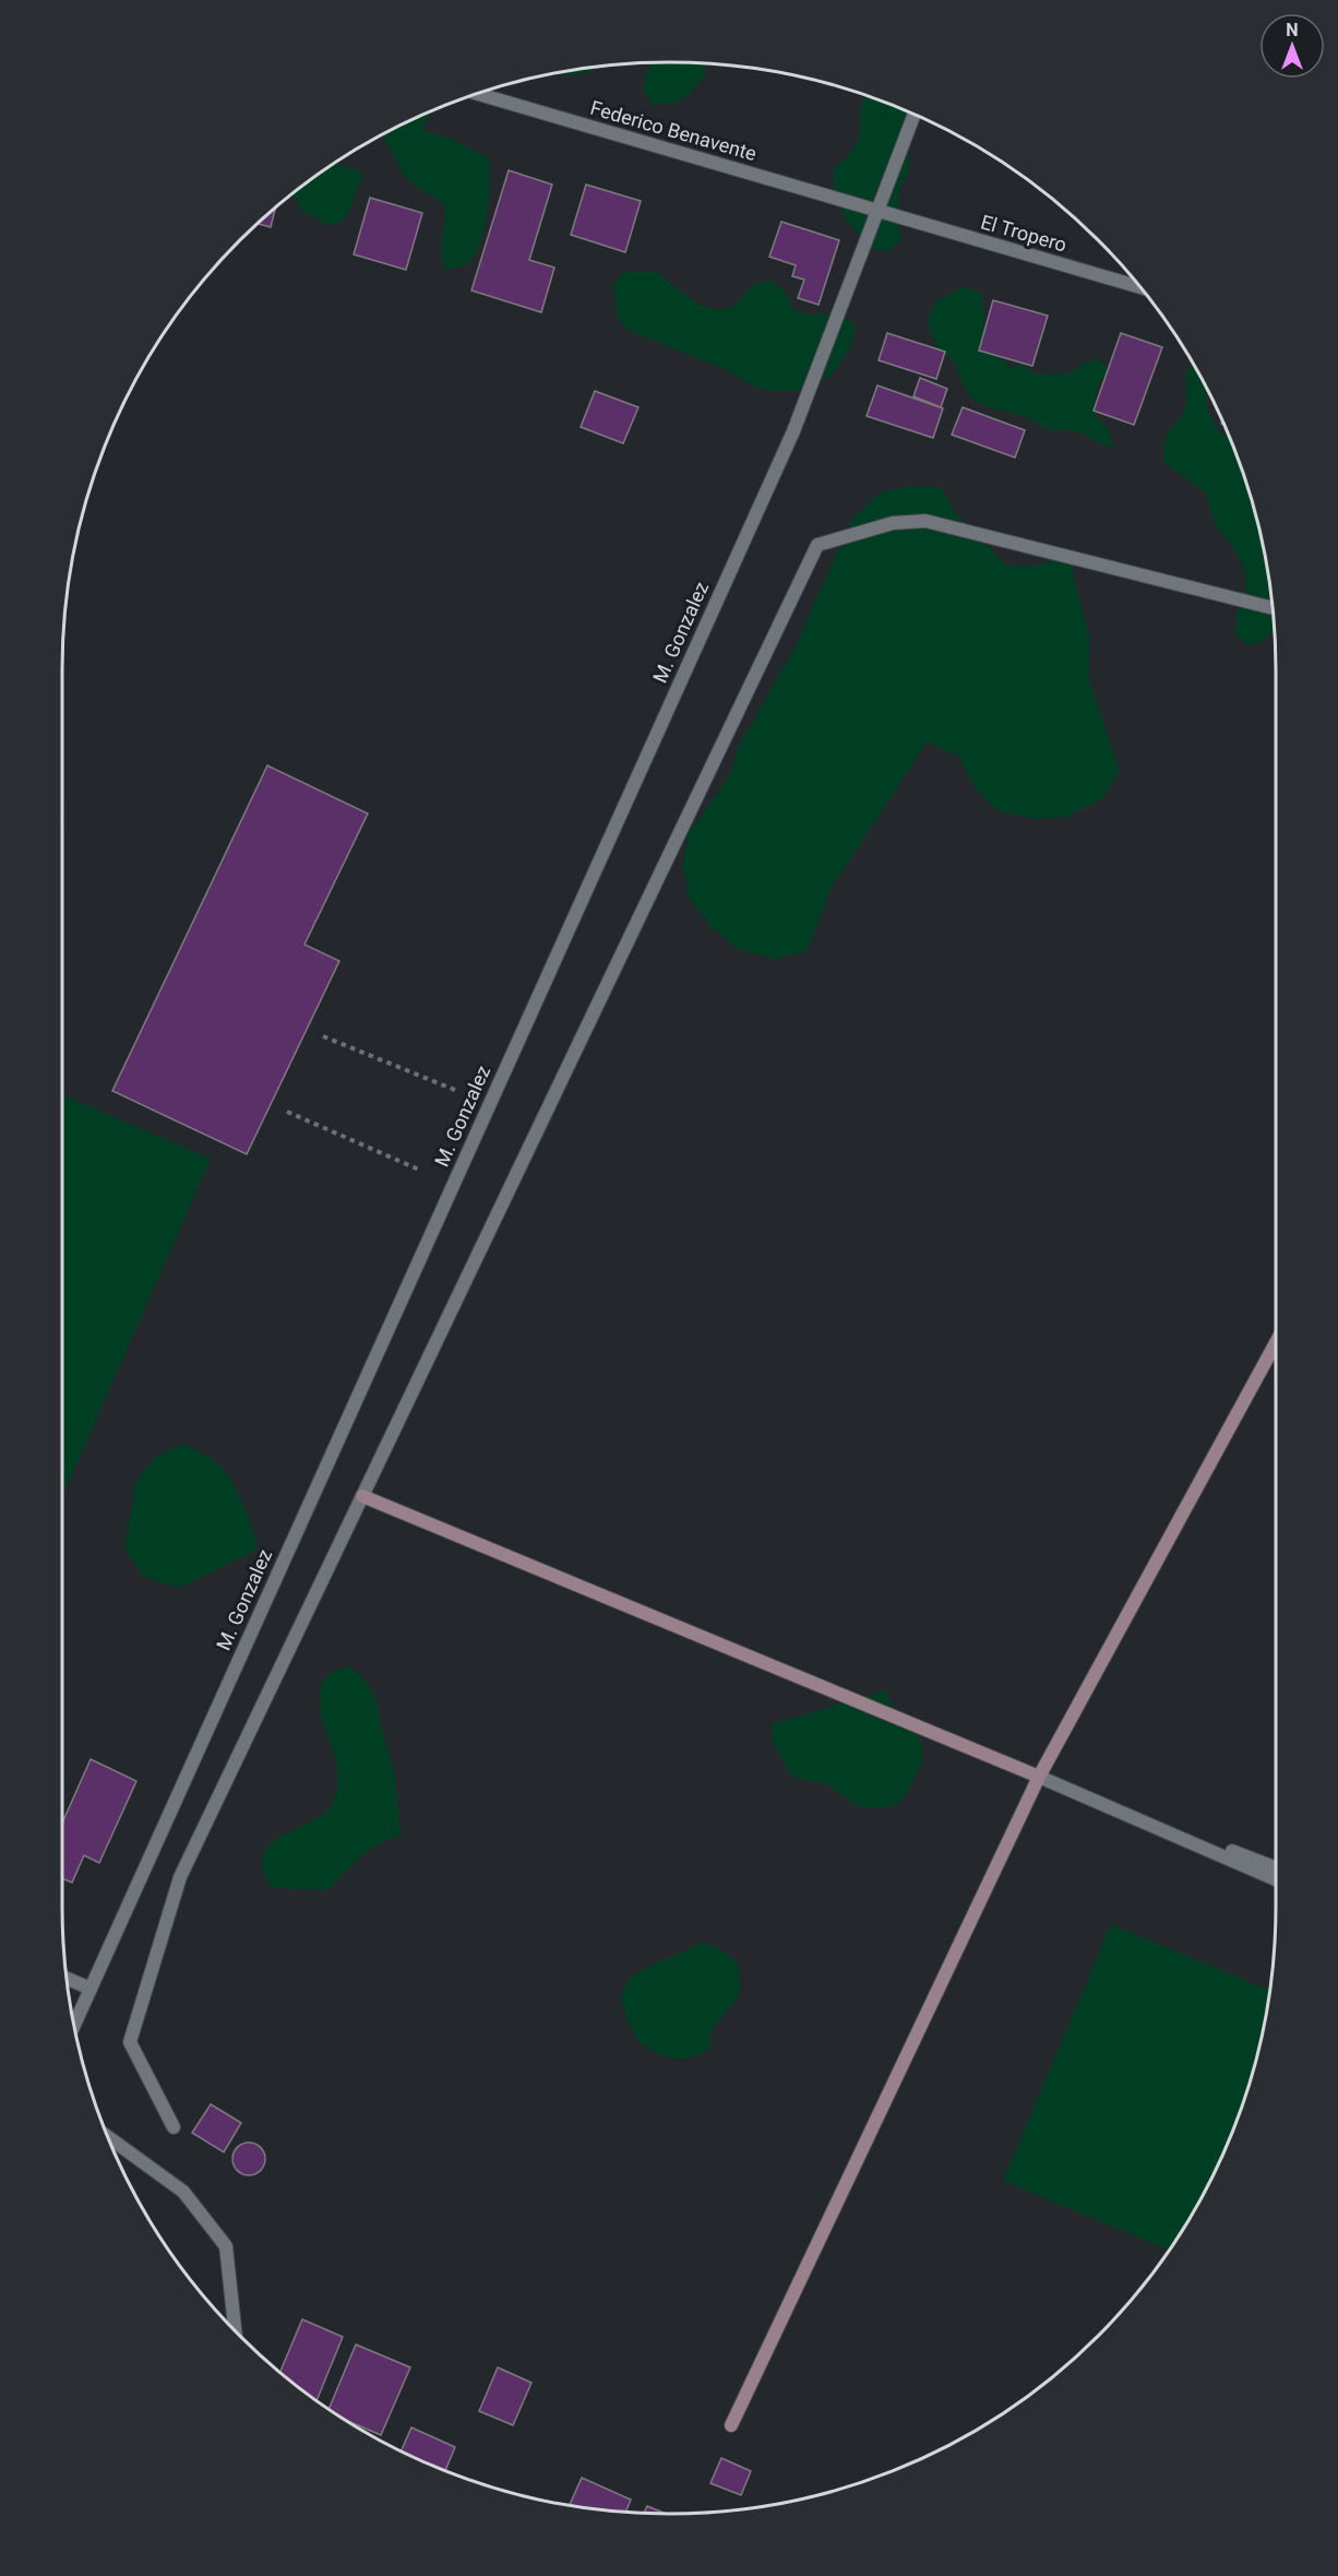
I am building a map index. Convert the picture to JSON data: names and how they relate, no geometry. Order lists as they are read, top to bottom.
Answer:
{
  "streets": {
    "street": ["Federico Benavente", "El Tropero", "M. Gonzalez"]
  },
  "crossings": [
    ["Federico Benavente", "El Tropero"],
    ["Federico Benavente", "M. Gonzalez"],
    ["El Tropero", "M. Gonzalez"]
  ],
  "north": "top"
}
